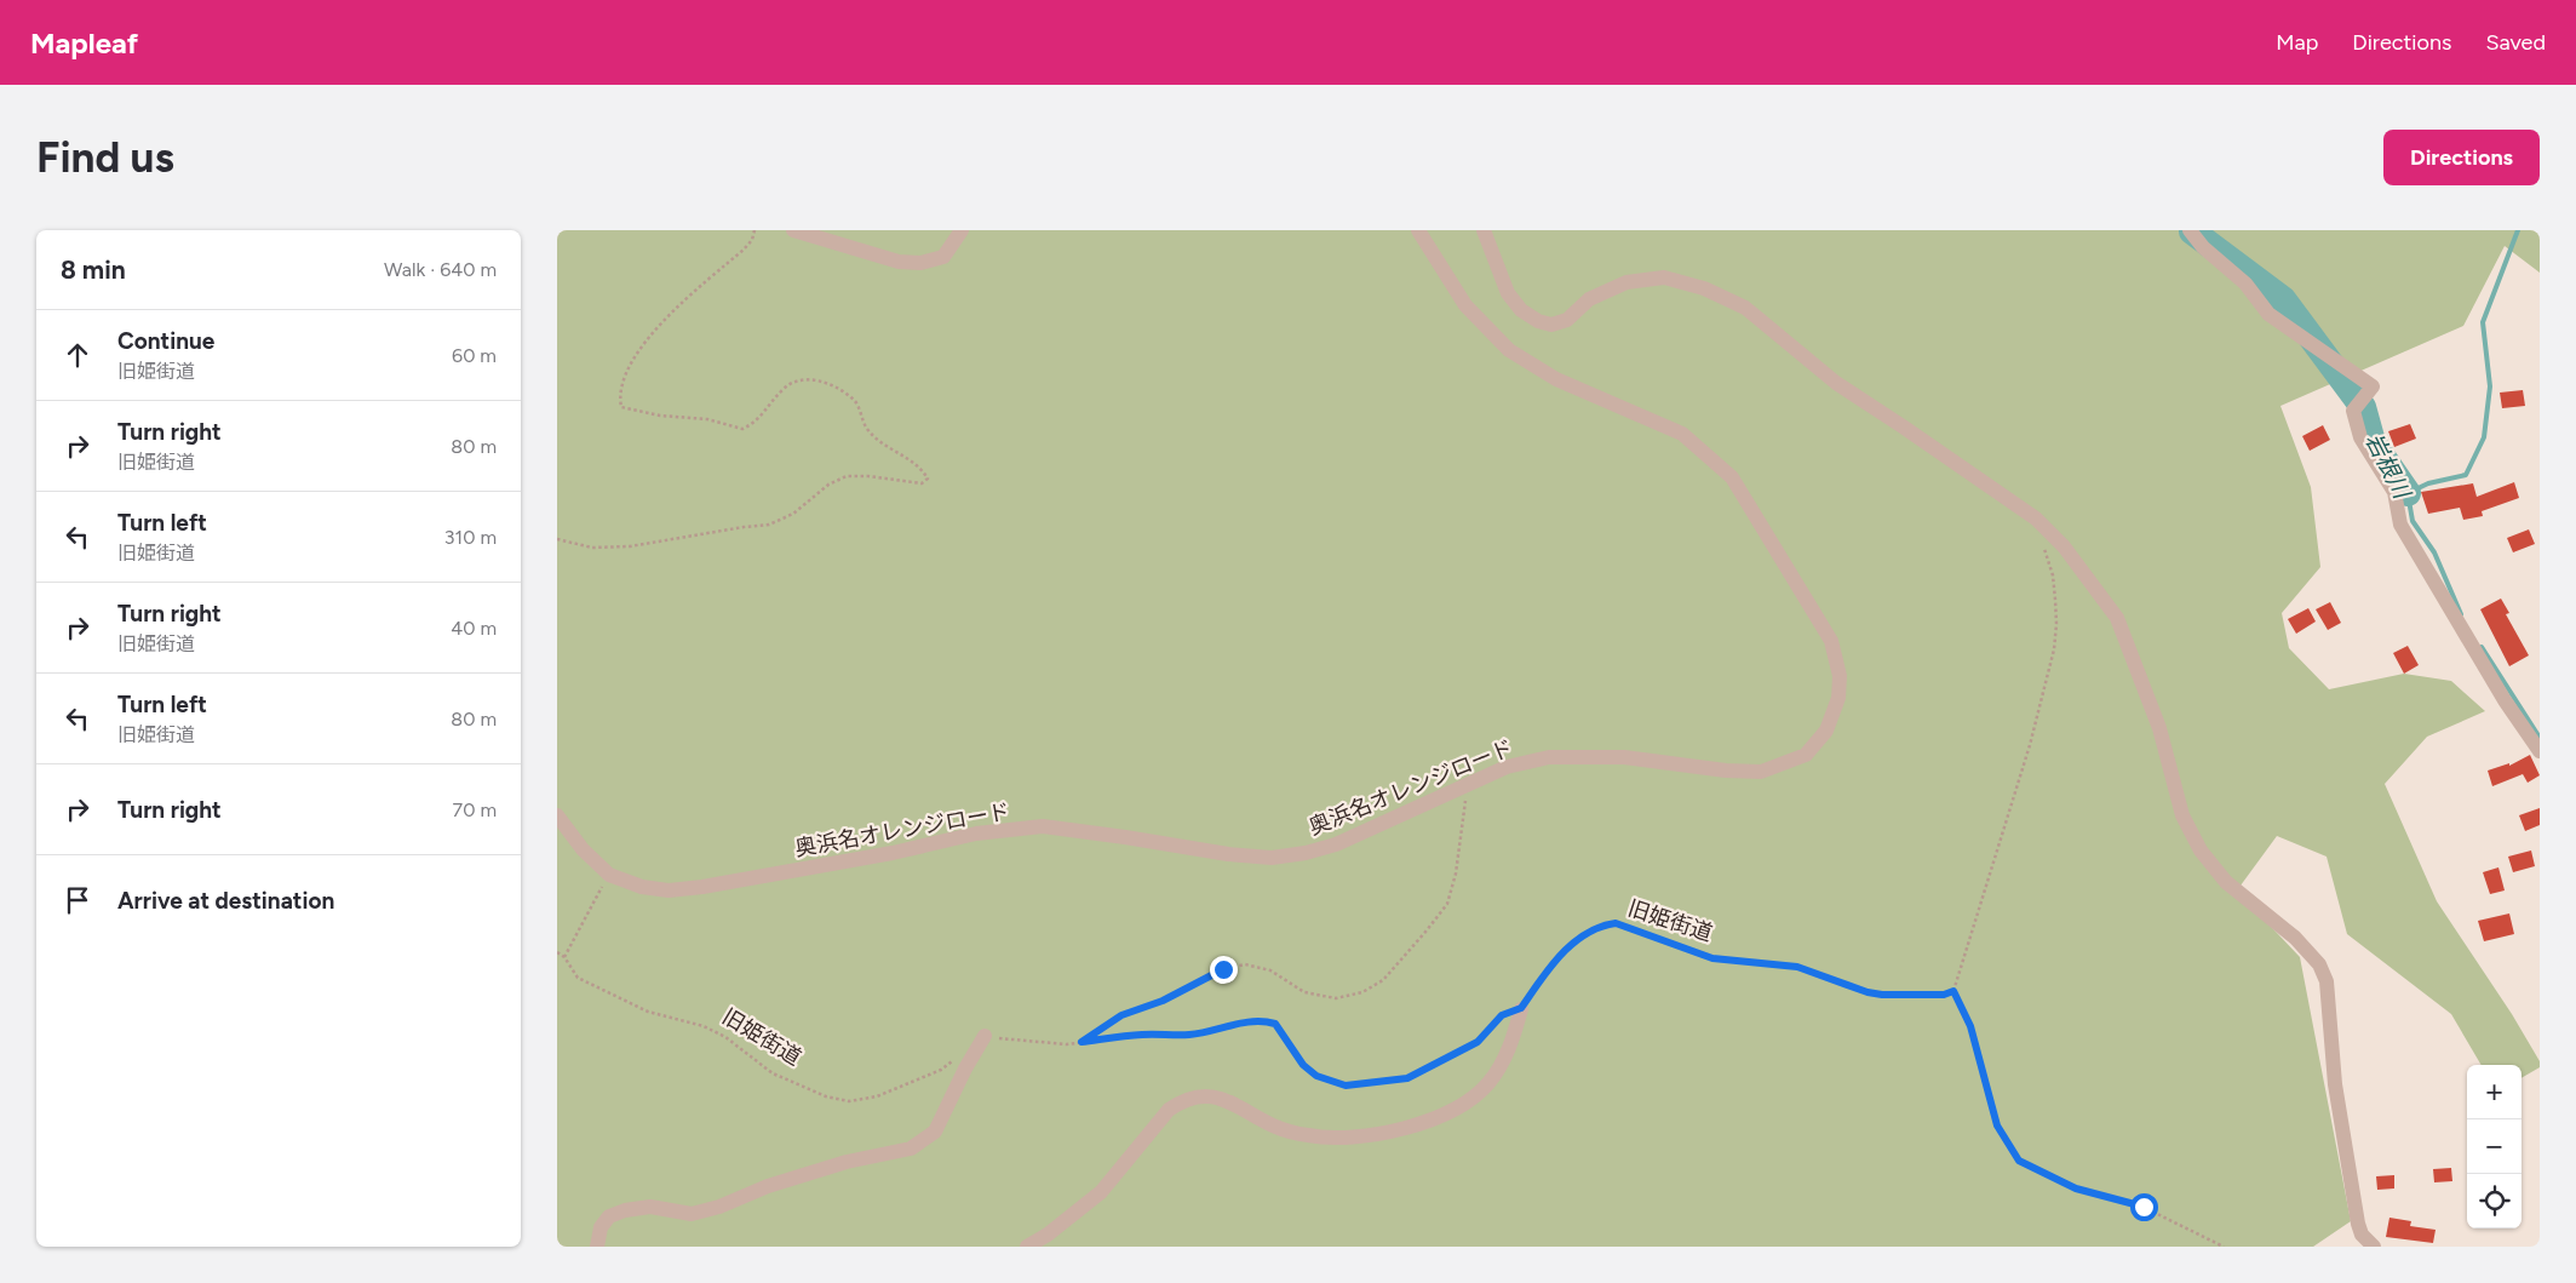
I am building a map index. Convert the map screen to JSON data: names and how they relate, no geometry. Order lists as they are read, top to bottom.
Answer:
{
  "streets": {
    "street": ["奥浜名オレンジロード"],
    "path": ["旧姫街道"]
  },
  "water": ["岩根川"],
  "page": {
    "header": "Mapleaf",
    "nav": ["Map", "Directions", "Saved"],
    "buttons": "Directions",
    "title": "Find us",
    "heading": ["8 min", "Walk · 640 m"],
    "list": [
      ["Continue", "旧姫街道", "60 m"],
      ["Turn right", "旧姫街道", "80 m"],
      ["Turn left", "旧姫街道", "310 m"],
      ["Turn right", "旧姫街道", "40 m"],
      ["Turn left", "旧姫街道", "80 m"],
      ["Turn right", "70 m"],
      "Arrive at destination"
    ],
    "map_buttons": ["+", "−"]
  }
}
